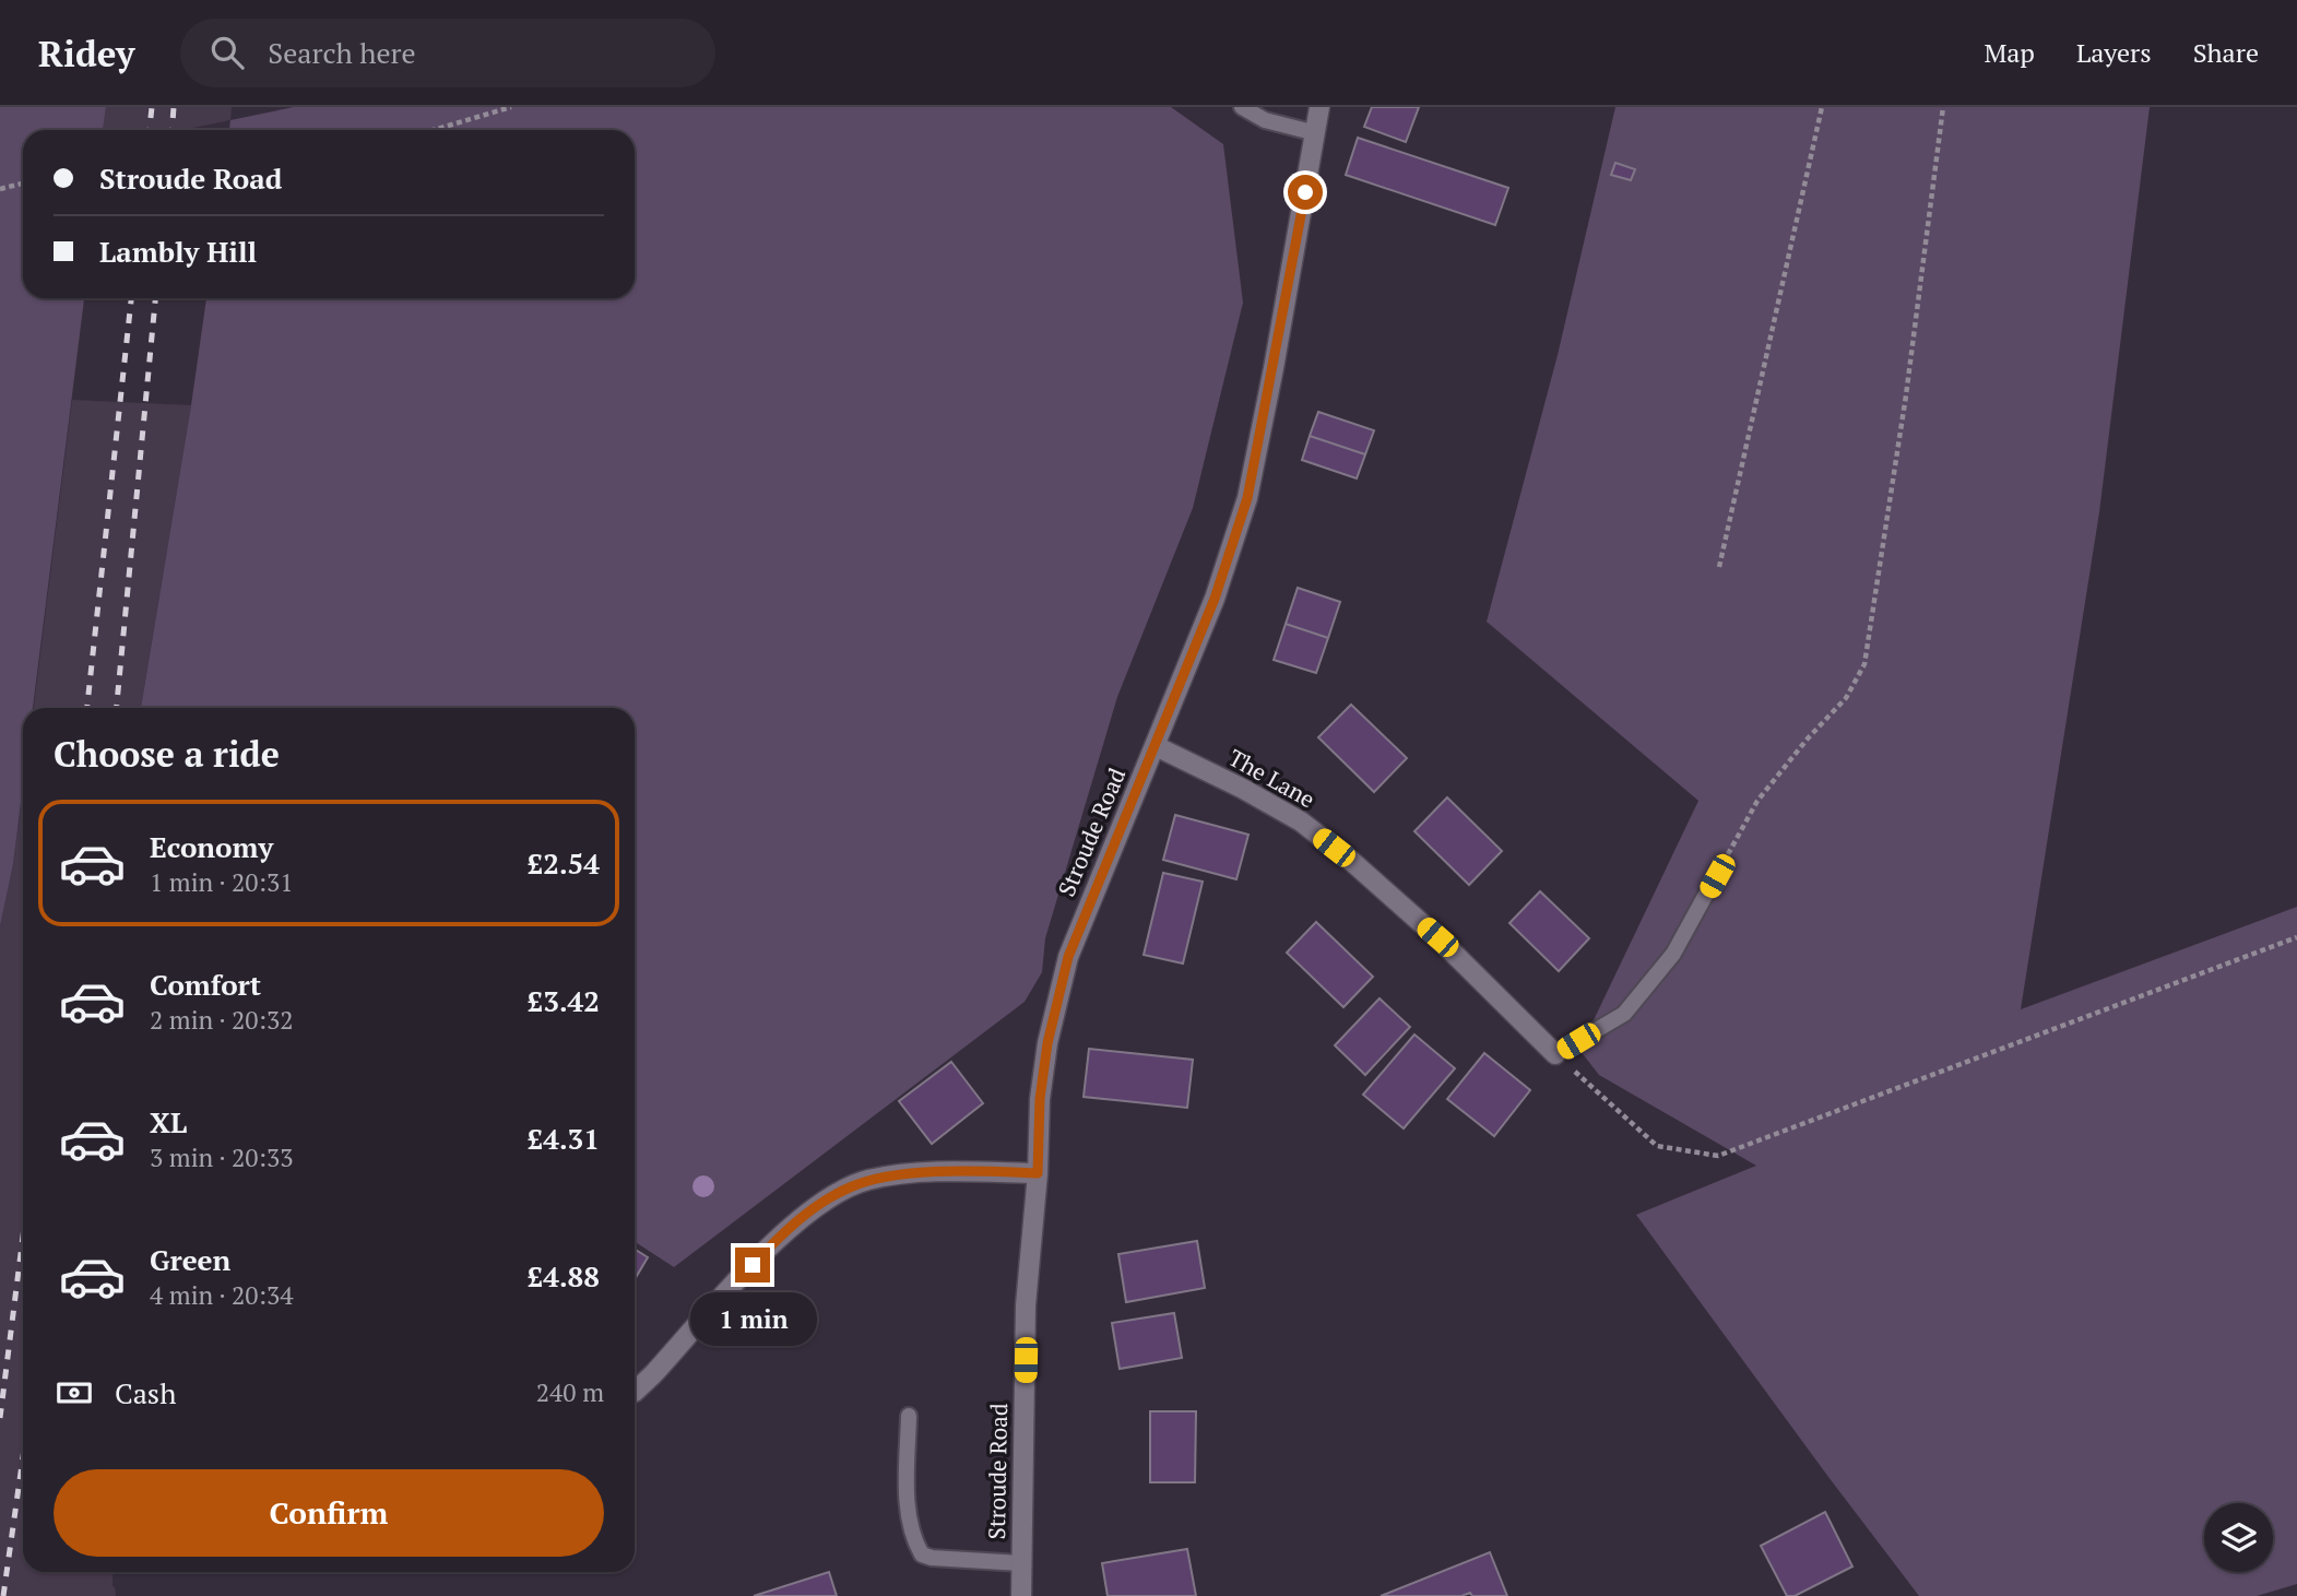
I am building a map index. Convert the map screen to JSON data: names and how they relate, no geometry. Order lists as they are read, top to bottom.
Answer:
{
  "streets": {
    "street": ["The Lane", "Stroude Road"]
  },
  "crossings": [
    ["The Lane", "Stroude Road"]
  ],
  "page": {
    "header": "Ridey",
    "search": "Search here",
    "nav": ["Map", "Layers", "Share"],
    "banner": ["Stroude Road", "Lambly Hill"],
    "heading": "Choose a ride",
    "list": [
      {
        "name": "Economy",
        "note": "1 min · 20:31",
        "value": "£2.54"
      },
      {
        "name": "Comfort",
        "note": "2 min · 20:32",
        "value": "£3.42"
      },
      {
        "name": "XL",
        "note": "3 min · 20:33",
        "value": "£4.31"
      },
      {
        "name": "Green",
        "note": "4 min · 20:34",
        "value": "£4.88"
      }
    ],
    "bubble": "1 min",
    "pay": ["Cash", "240 m"],
    "buttons": "Confirm"
  }
}
